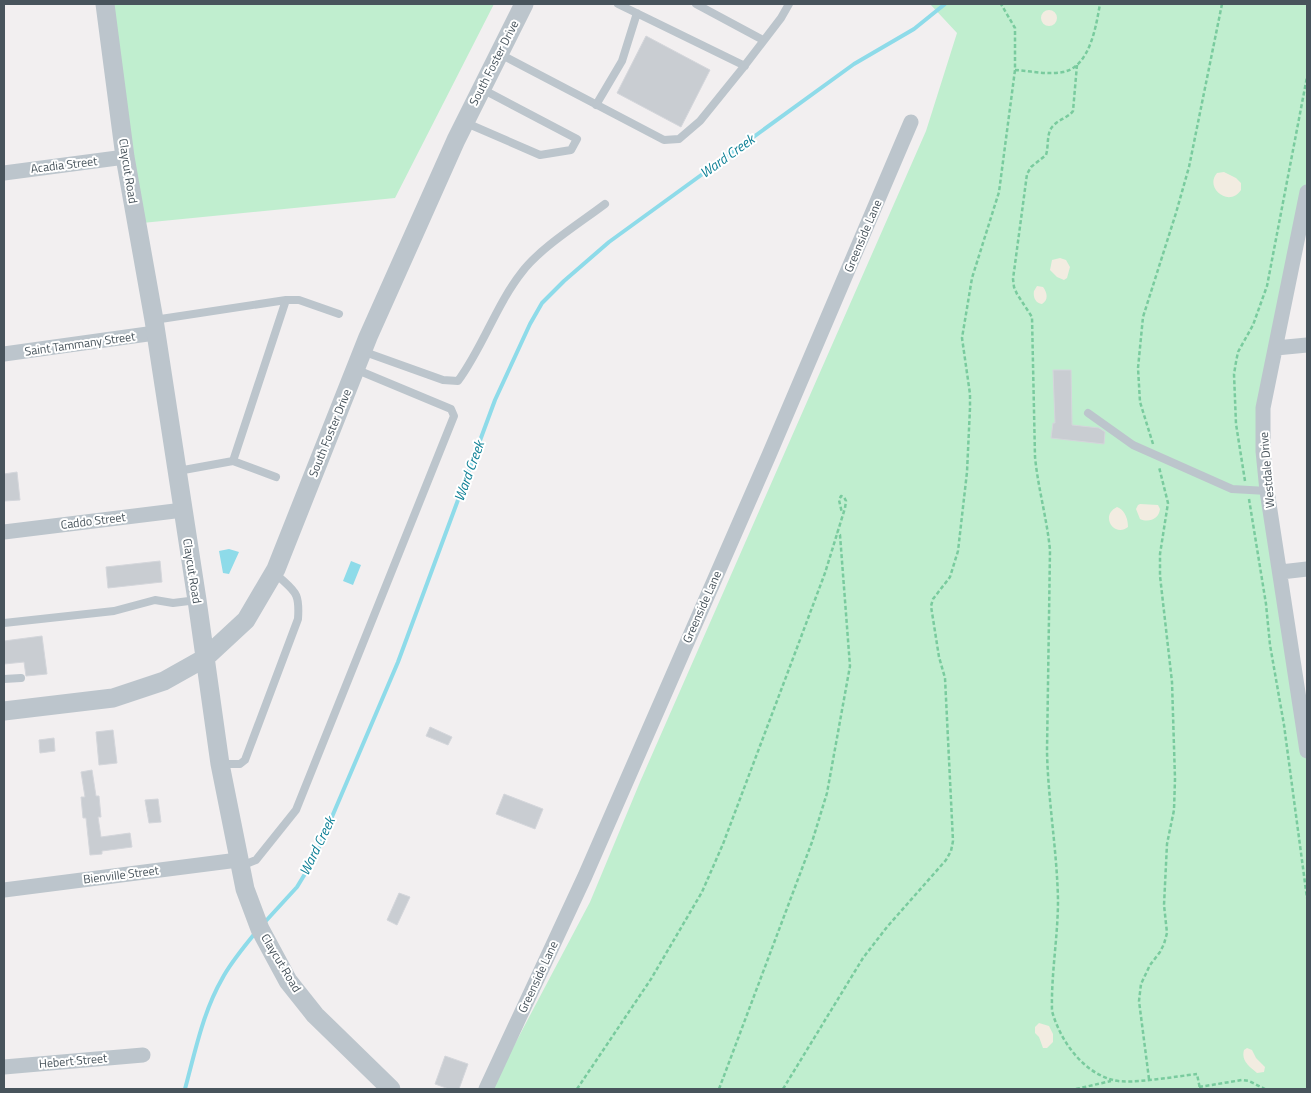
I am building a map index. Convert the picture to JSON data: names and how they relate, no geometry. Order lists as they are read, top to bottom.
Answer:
{
  "streets": {
    "street": [
      "South Foster Drive",
      "Acadia Street",
      "Claycut Road",
      "Greenside Lane",
      "Saint Tammany Street",
      "Westdale Drive",
      "Caddo Street",
      "Bienville Street",
      "Hebert Street"
    ]
  },
  "crossings": [
    ["South Foster Drive", "Claycut Road"],
    ["Acadia Street", "Claycut Road"],
    ["Claycut Road", "Saint Tammany Street"],
    ["Claycut Road", "Caddo Street"],
    ["Claycut Road", "Bienville Street"]
  ],
  "water": ["Ward Creek"]
}
